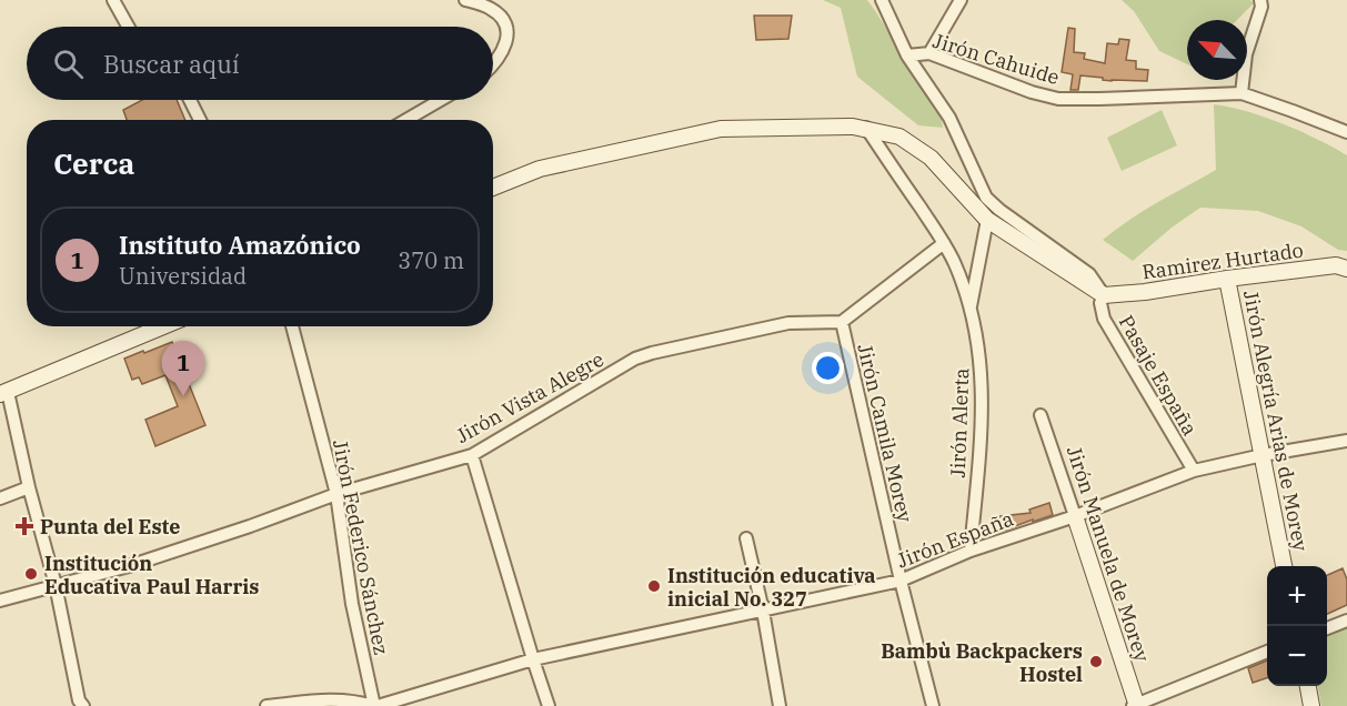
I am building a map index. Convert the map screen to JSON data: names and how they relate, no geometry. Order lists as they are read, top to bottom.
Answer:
{
  "streets": {
    "main road": ["Ramirez Hurtado", "Jirón Alegría Arias de Morey", "Jirón Manuela de Morey"],
    "street": [
      "Jirón Cahuide",
      "Pasaje España",
      "Jirón Vista Alegre",
      "Jirón Alerta",
      "Jirón Camila Morey",
      "Jirón España",
      "Jirón Federico Sánchez"
    ]
  },
  "crossings": [
    ["Ramirez Hurtado", "Pasaje España"],
    ["Ramirez Hurtado", "Jirón Alegría Arias de Morey"],
    ["Pasaje España", "Jirón España"],
    ["Jirón Vista Alegre", "Jirón Camila Morey"],
    ["Jirón Vista Alegre", "Jirón Federico Sánchez"],
    ["Jirón Alegría Arias de Morey", "Jirón España"],
    ["Jirón Alerta", "Jirón España"],
    ["Jirón Camila Morey", "Jirón España"],
    ["Jirón España", "Jirón Federico Sánchez"],
    ["Jirón España", "Jirón Manuela de Morey"]
  ],
  "places": {
    "health": ["Punta del Este"],
    "other": ["Institución Educativa Paul Harris", "Institución educativa inicial No. 327", "Bambù Backpackers Hostel"]
  },
  "north": "top left",
  "page": {
    "search": "Buscar aquí",
    "heading": "Cerca",
    "list": [
      {
        "mark": "1",
        "name": "Instituto Amazónico",
        "note": "Universidad",
        "value": "370 m"
      }
    ],
    "pins": "1",
    "map_buttons": ["+", "−"]
  }
}
